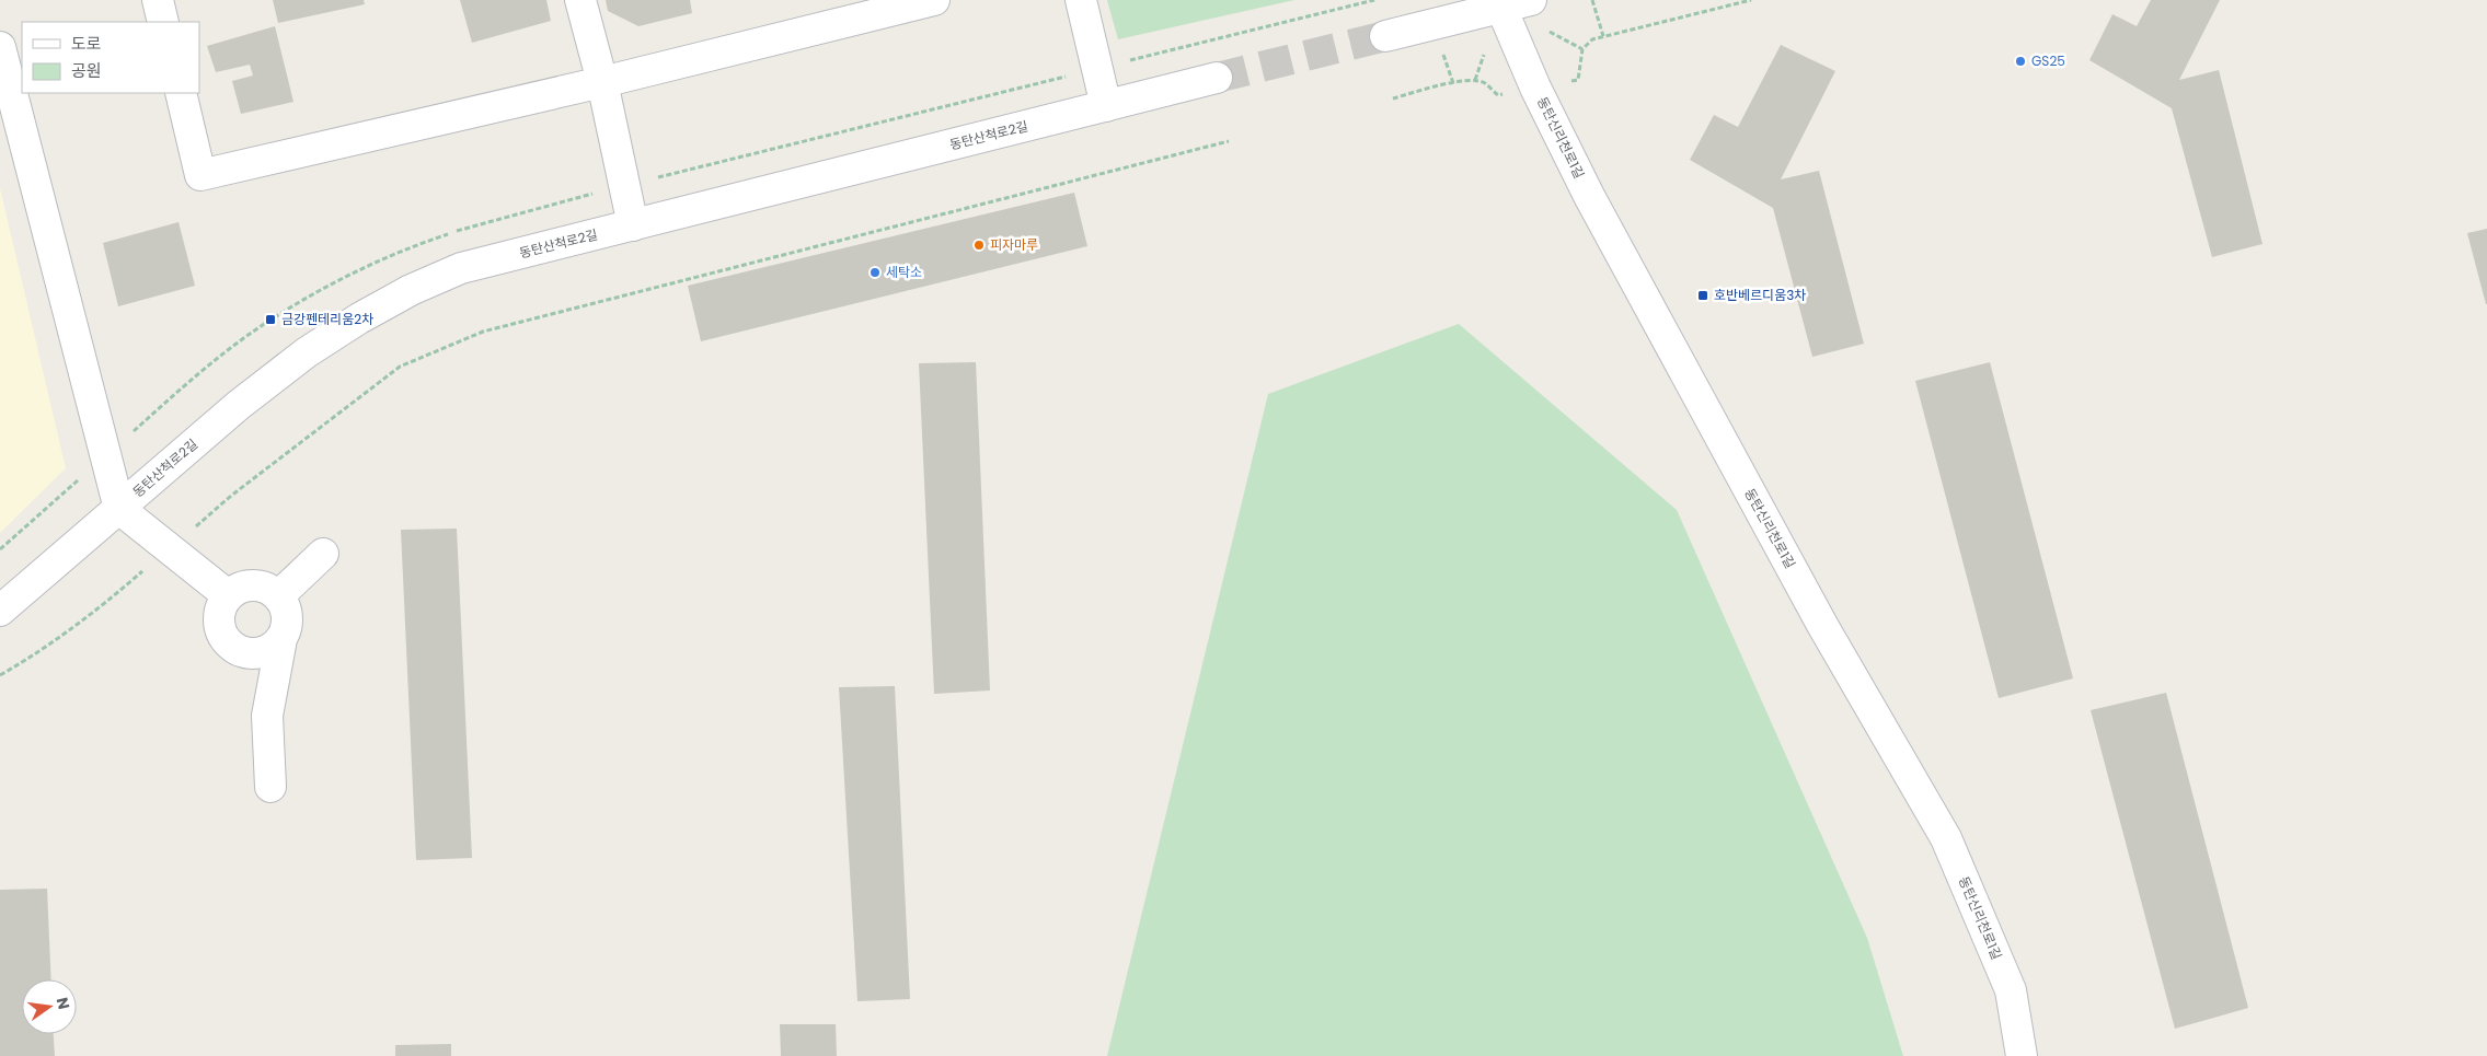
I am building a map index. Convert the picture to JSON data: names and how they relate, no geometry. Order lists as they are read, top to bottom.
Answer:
{
  "streets": {
    "street": ["동탄산척로2길", "동탄신리천로1길"]
  },
  "places": {
    "other": ["GS25", "피자마루", "세탁소"],
    "transit": ["호반베르디움3차", "금강펜테리움2차"]
  },
  "legend": ["도로", "공원"],
  "north": "right"
}
